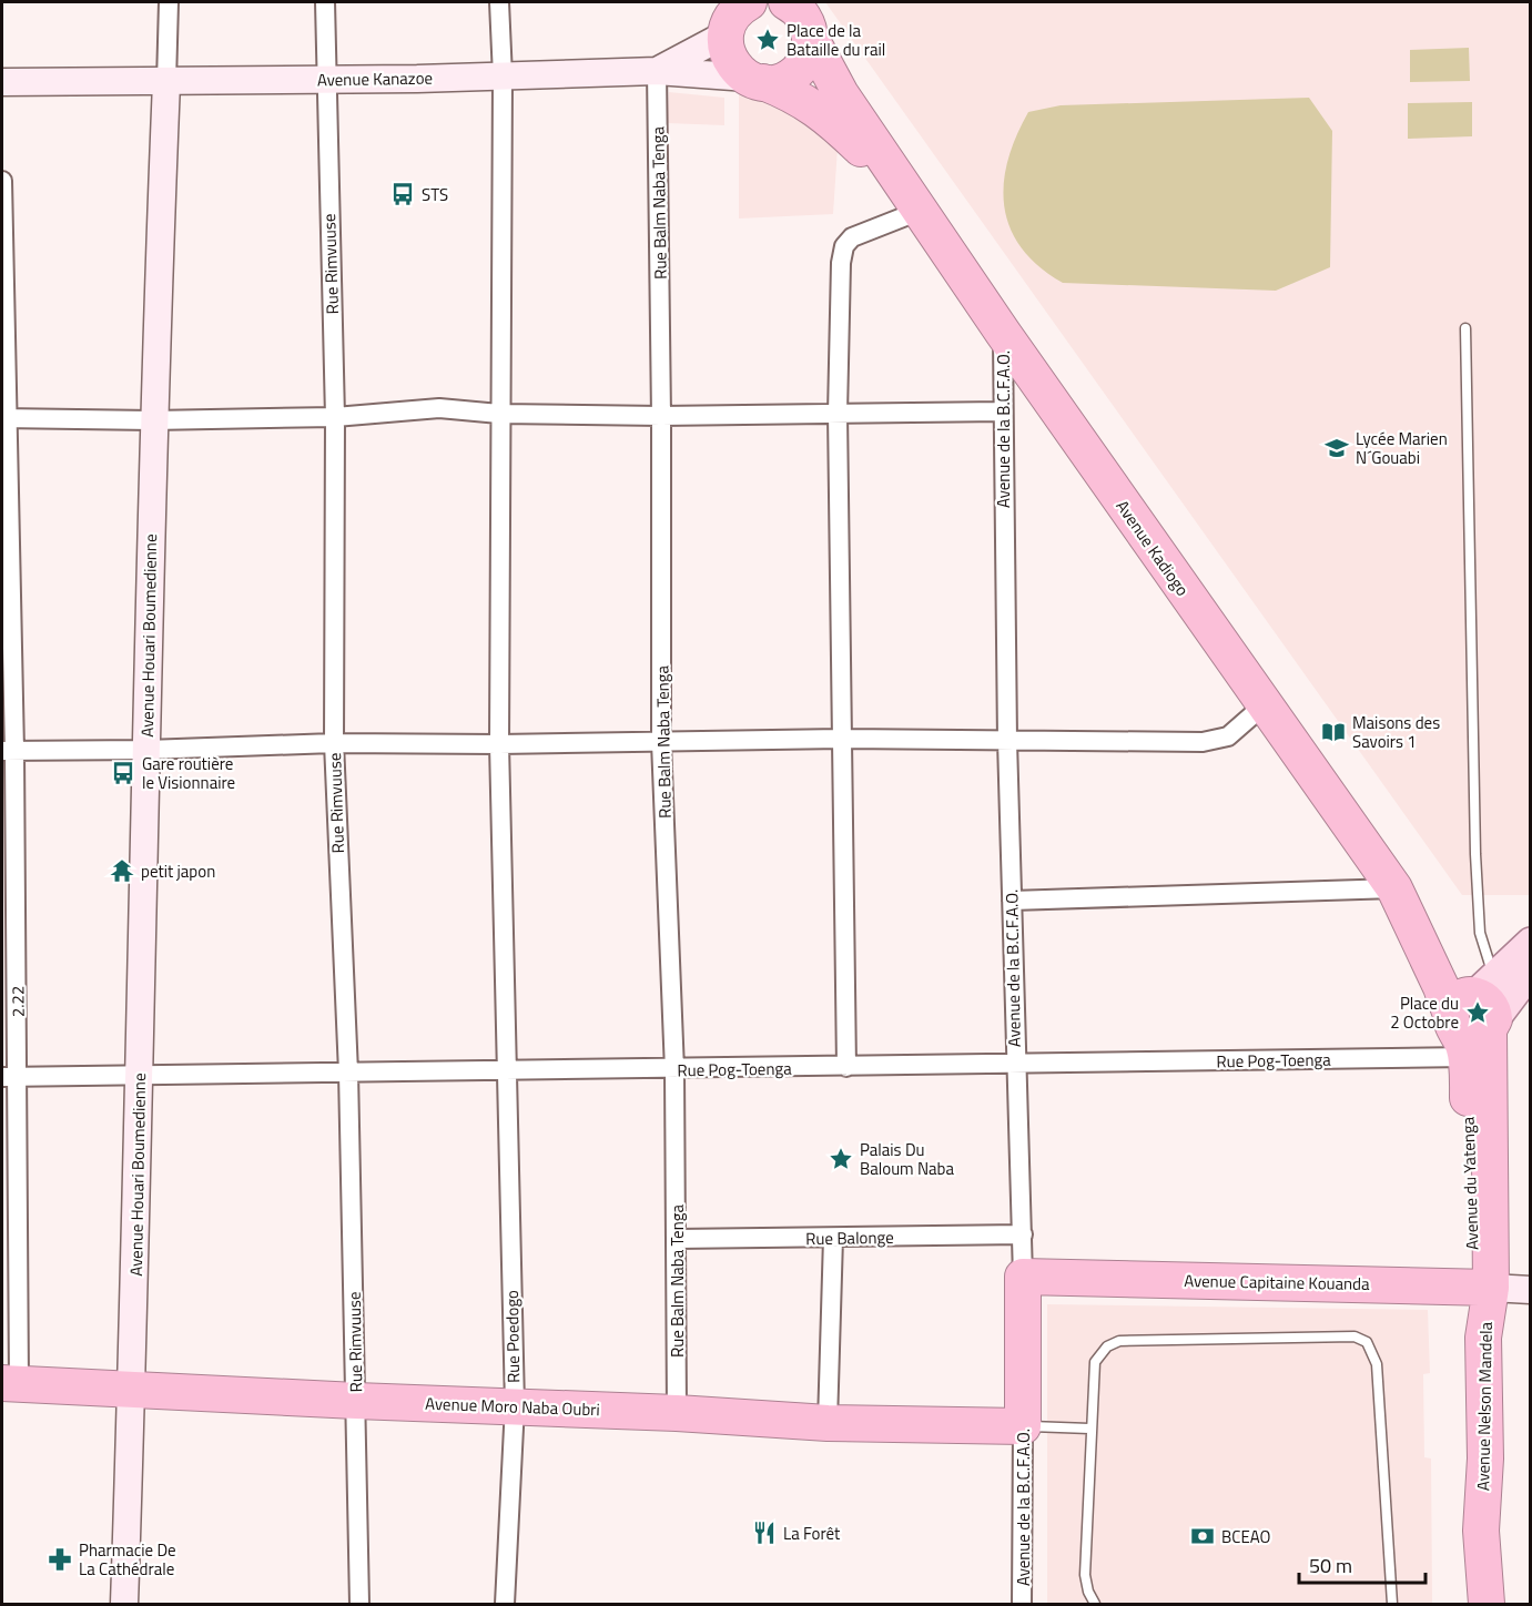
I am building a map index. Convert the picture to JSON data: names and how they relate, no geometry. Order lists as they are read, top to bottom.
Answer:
{
  "streets": {
    "highway": [
      "Avenue de la B.C.F.A.O.",
      "Avenue Kadiogo",
      "Avenue du Yatenga",
      "Avenue Capitaine Kouanda",
      "Avenue Moro Naba Oubri",
      "Avenue Nelson Mandela"
    ],
    "street": [
      "Avenue Kanazoe",
      "Rue Balm Naba Tenga",
      "Rue Rimvuuse",
      "Avenue Houari Boumedienne",
      "2.22",
      "Rue Pog-Toenga",
      "Rue Balonge",
      "Rue Poedogo"
    ]
  },
  "crossings": [
    ["Avenue Kanazoe", "Rue Balm Naba Tenga"],
    ["Avenue Kanazoe", "Rue Rimvuuse"],
    ["Avenue Kanazoe", "Avenue Kadiogo"],
    ["Avenue Kanazoe", "Avenue Houari Boumedienne"],
    ["Avenue Kanazoe", "Rue Poedogo"],
    ["Rue Balm Naba Tenga", "Rue Pog-Toenga"],
    ["Rue Balm Naba Tenga", "Rue Balonge"],
    ["Rue Balm Naba Tenga", "Avenue Moro Naba Oubri"],
    ["Rue Rimvuuse", "Rue Pog-Toenga"],
    ["Rue Rimvuuse", "Avenue Moro Naba Oubri"],
    ["Avenue de la B.C.F.A.O.", "Avenue Kadiogo"],
    ["Avenue de la B.C.F.A.O.", "Rue Pog-Toenga"],
    ["Avenue de la B.C.F.A.O.", "Rue Balonge"],
    ["Avenue de la B.C.F.A.O.", "Avenue Capitaine Kouanda"],
    ["Avenue de la B.C.F.A.O.", "Avenue Moro Naba Oubri"],
    ["Avenue Kadiogo", "Rue Pog-Toenga"],
    ["Avenue Kadiogo", "Avenue du Yatenga"],
    ["Avenue Houari Boumedienne", "Rue Pog-Toenga"],
    ["Avenue Houari Boumedienne", "Avenue Moro Naba Oubri"],
    ["2.22", "Rue Pog-Toenga"],
    ["2.22", "Avenue Moro Naba Oubri"],
    ["Rue Pog-Toenga", "Avenue du Yatenga"],
    ["Rue Pog-Toenga", "Rue Poedogo"],
    ["Avenue du Yatenga", "Avenue Capitaine Kouanda"],
    ["Avenue du Yatenga", "Avenue Nelson Mandela"],
    ["Avenue Capitaine Kouanda", "Avenue Nelson Mandela"],
    ["Rue Poedogo", "Avenue Moro Naba Oubri"]
  ],
  "places": {
    "place": ["Place de la Bataille du rail", "Place du 2 Octobre", "Palais Du Baloum Naba"],
    "bus stop": ["STS", "Gare routière le Visionnaire"],
    "school or university": ["Lycée Marien N´Gouabi"],
    "library": ["Maisons des Savoirs 1"],
    "temple": ["petit japon"],
    "restaurant": ["La Forêt"],
    "bank": ["BCEAO"],
    "pharmacy": ["Pharmacie De La Cathédrale"]
  },
  "scale_bar": "50 m"
}
